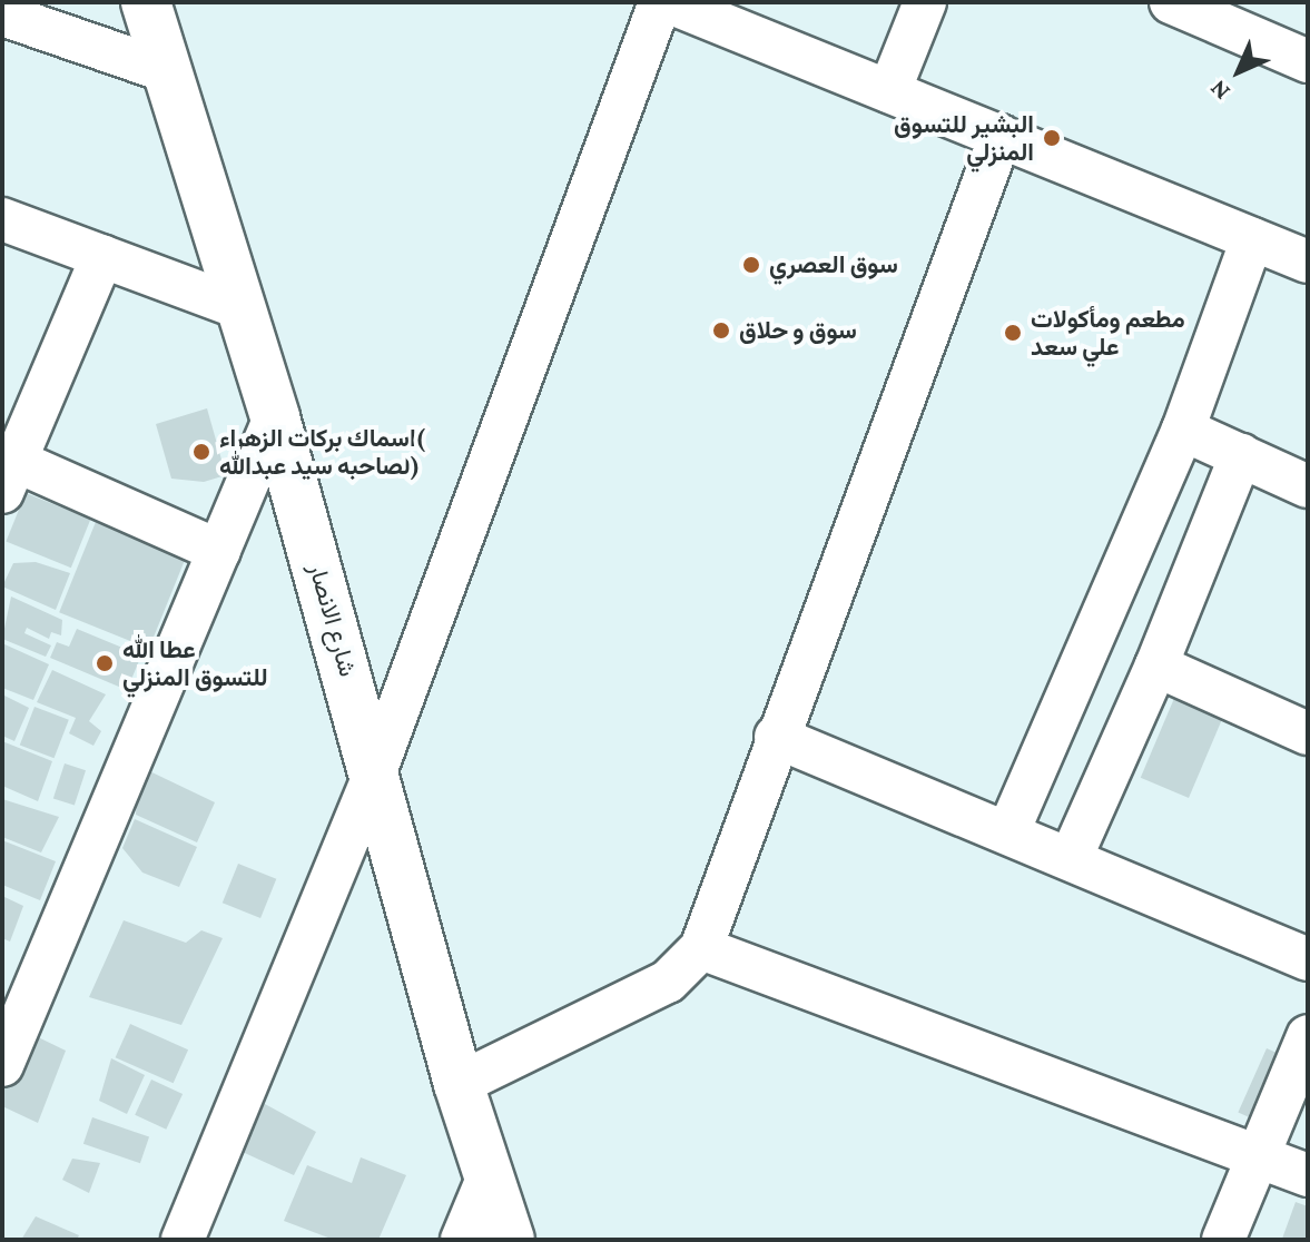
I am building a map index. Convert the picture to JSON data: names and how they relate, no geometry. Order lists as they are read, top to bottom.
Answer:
{
  "streets": {
    "street": ["شارع الانصار"]
  },
  "places": [
    "البشير للتسوق المنزلي",
    "سوق العصري",
    "سوق و حلاق",
    "مطعم ومأكولات علي سعد",
    "اسماك بركات الزهراء( لصاحبه سيد عبدالله)",
    "عطا الله للتسوق المنزلي"
  ],
  "north": "bottom left"
}
